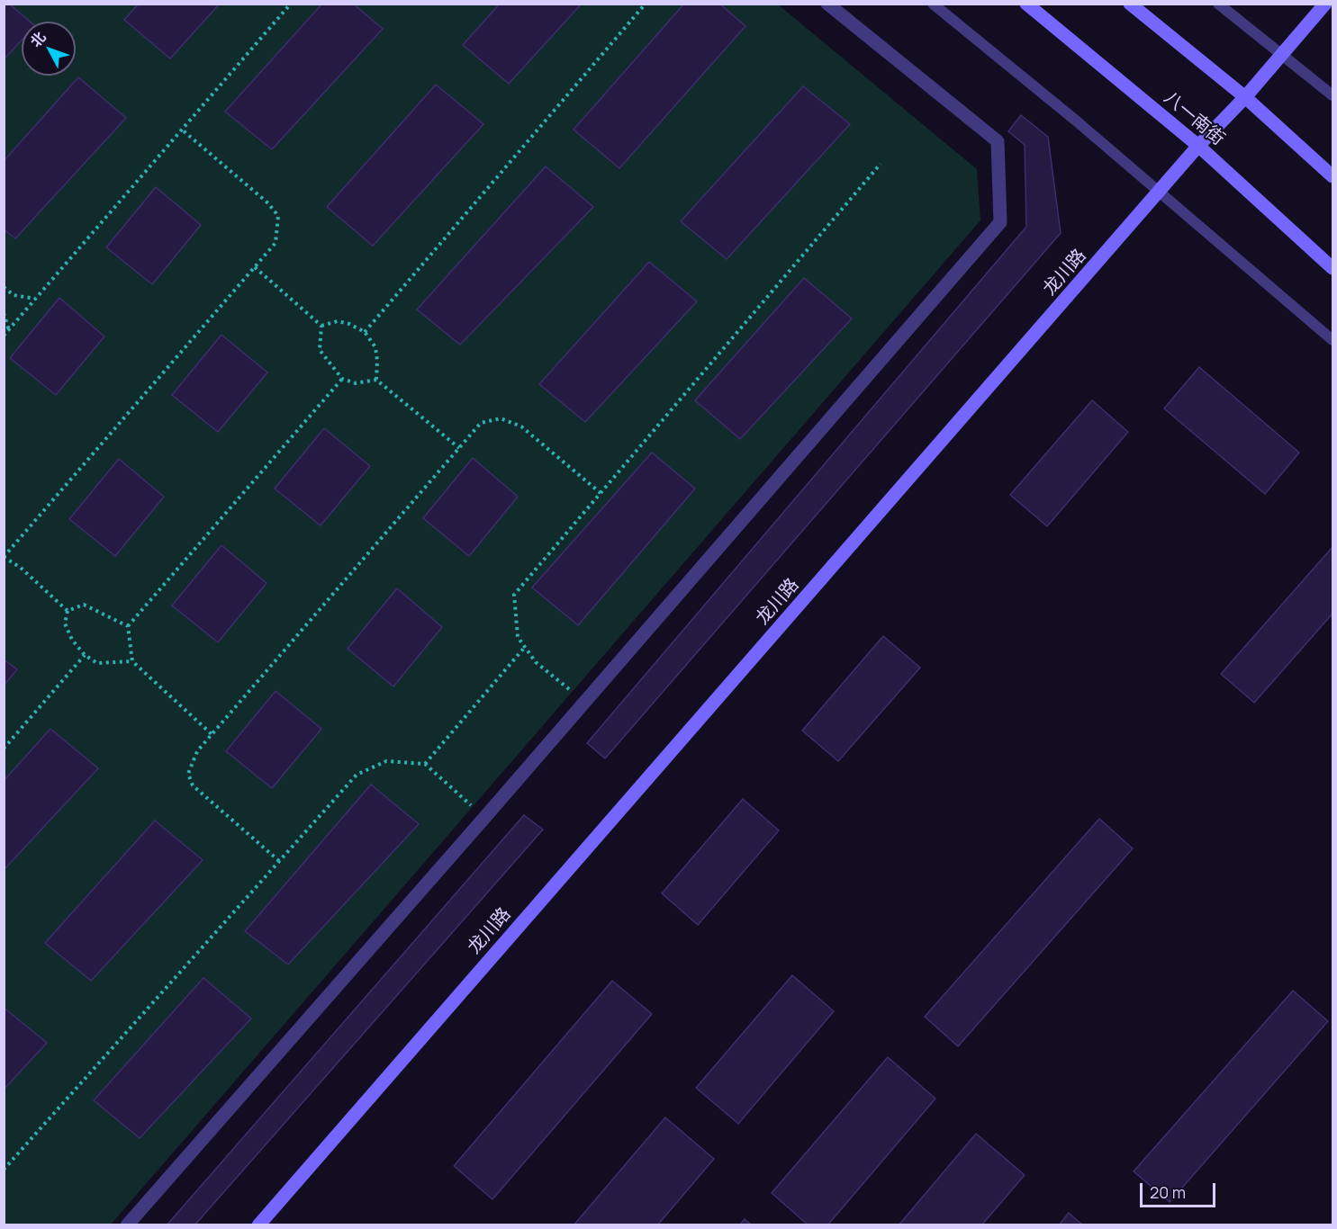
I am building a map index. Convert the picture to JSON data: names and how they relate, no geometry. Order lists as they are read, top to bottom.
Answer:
{
  "streets": {
    "street": ["八一南街", "龙川路"]
  },
  "crossings": [
    ["八一南街", "龙川路"]
  ],
  "scale_bar": "20 m",
  "north": "top left"
}
